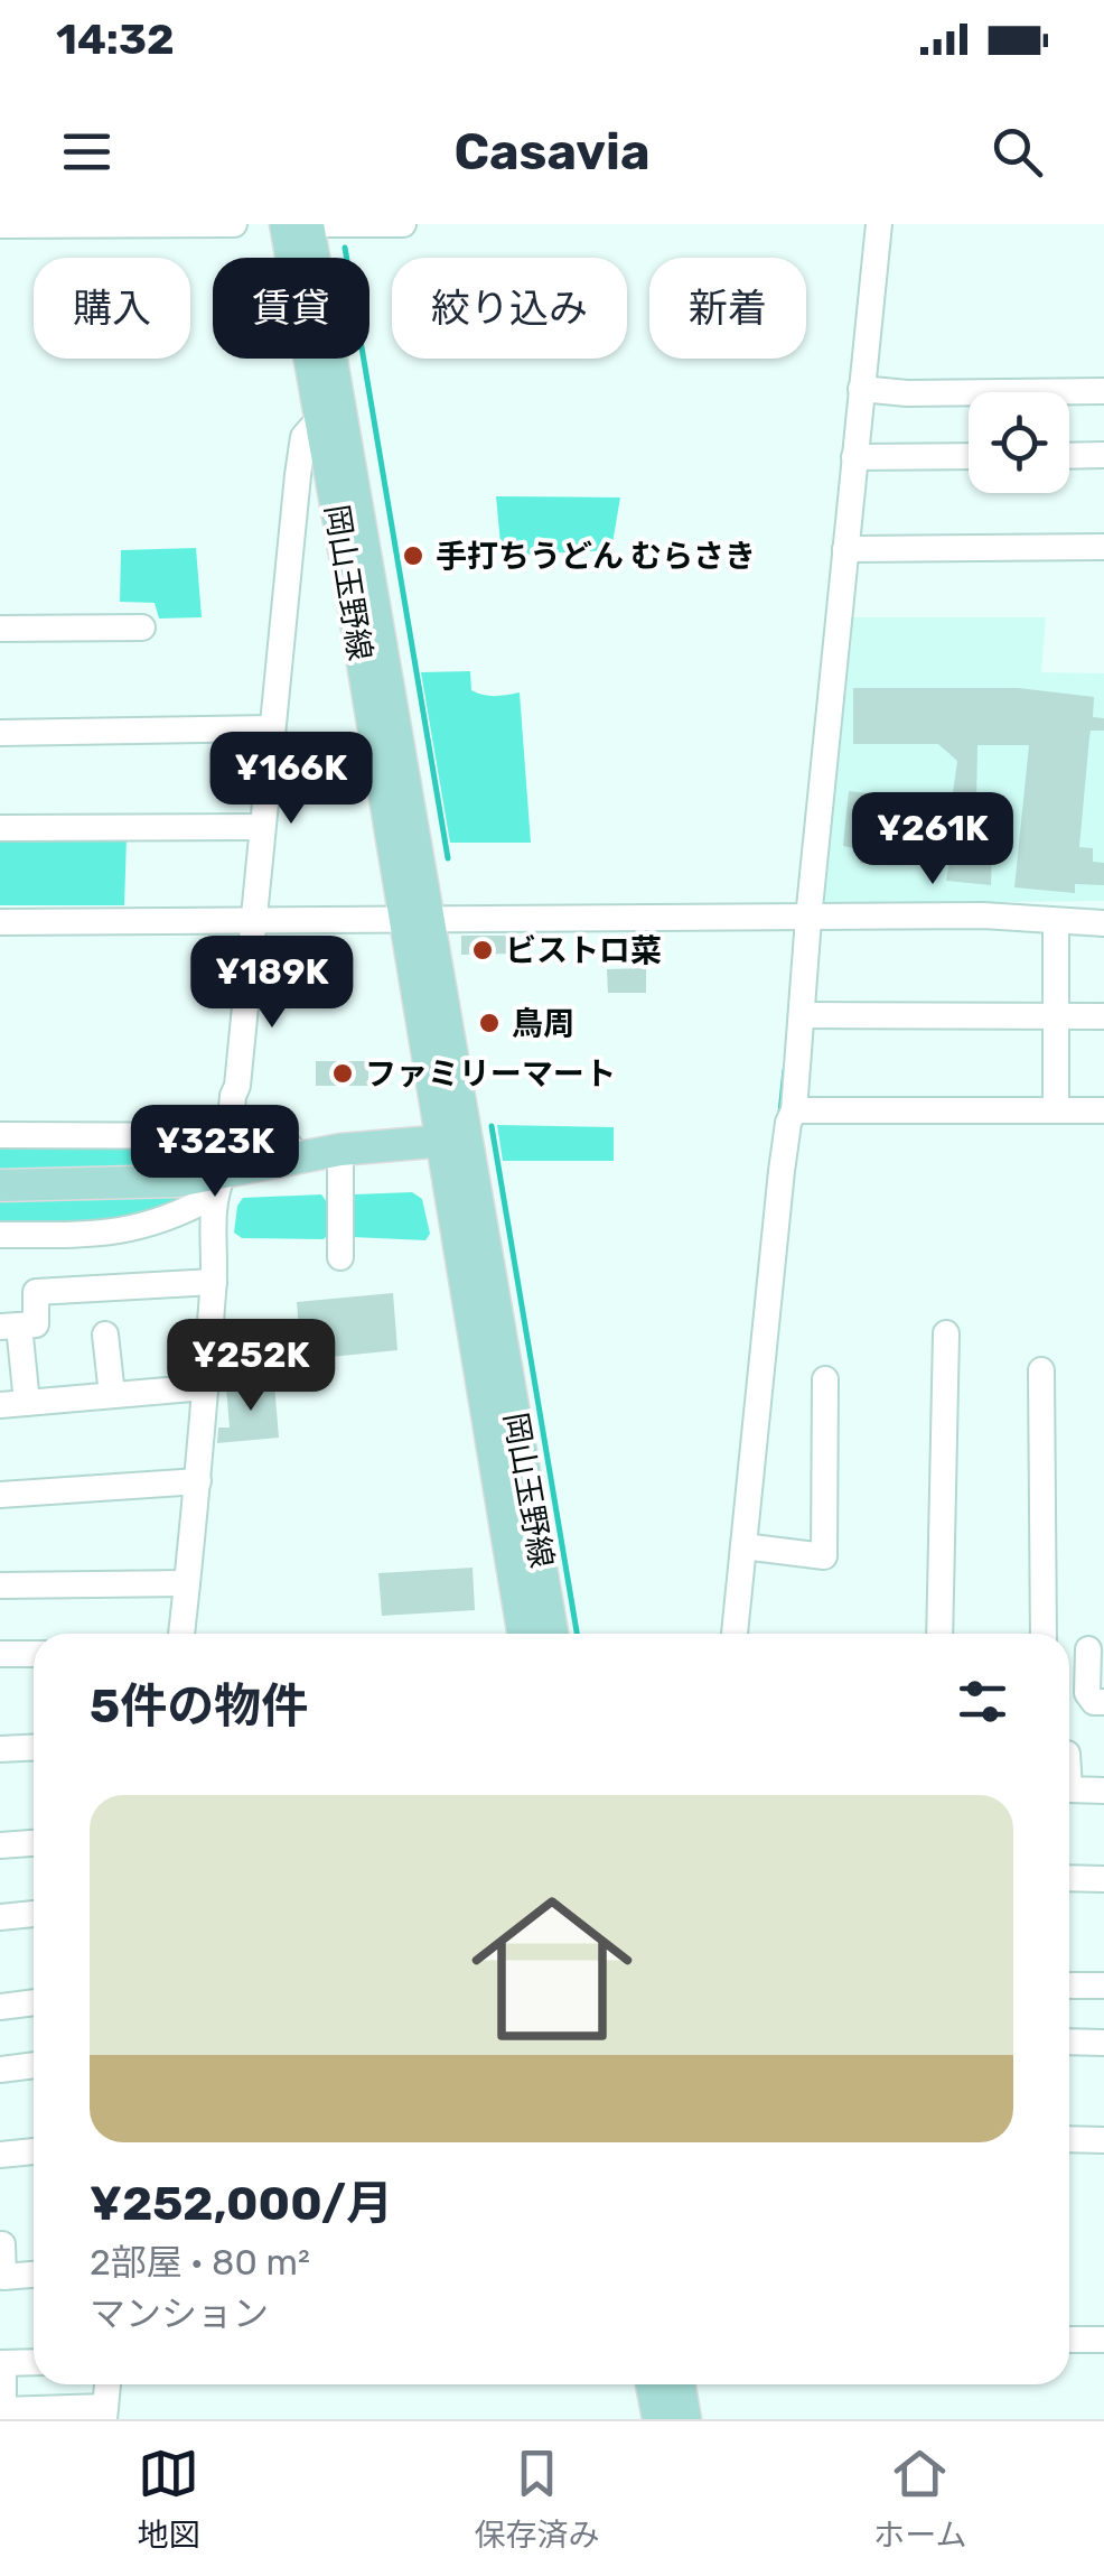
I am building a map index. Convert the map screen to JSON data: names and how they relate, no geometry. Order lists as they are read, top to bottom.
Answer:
{
  "streets": {
    "main road": ["岡山玉野線"]
  },
  "places": [
    "手打ちうどん むらさき",
    "ビストロ菜",
    "鳥周",
    "ファミリーマート"
  ],
  "page": {
    "status": "14:32",
    "header": "Casavia",
    "chip": [
      "購入",
      "賃貸",
      "絞り込み",
      "新着"
    ],
    "price": [
      "¥166K",
      "¥261K",
      "¥189K",
      "¥323K",
      "¥252K"
    ],
    "heading": "5件の物件",
    "list": [
      {
        "name": "¥252,000/月",
        "note": "2部屋 · 80 m² · マンション"
      }
    ],
    "tabs": ["地図", "保存済み", "ホーム"]
  }
}
